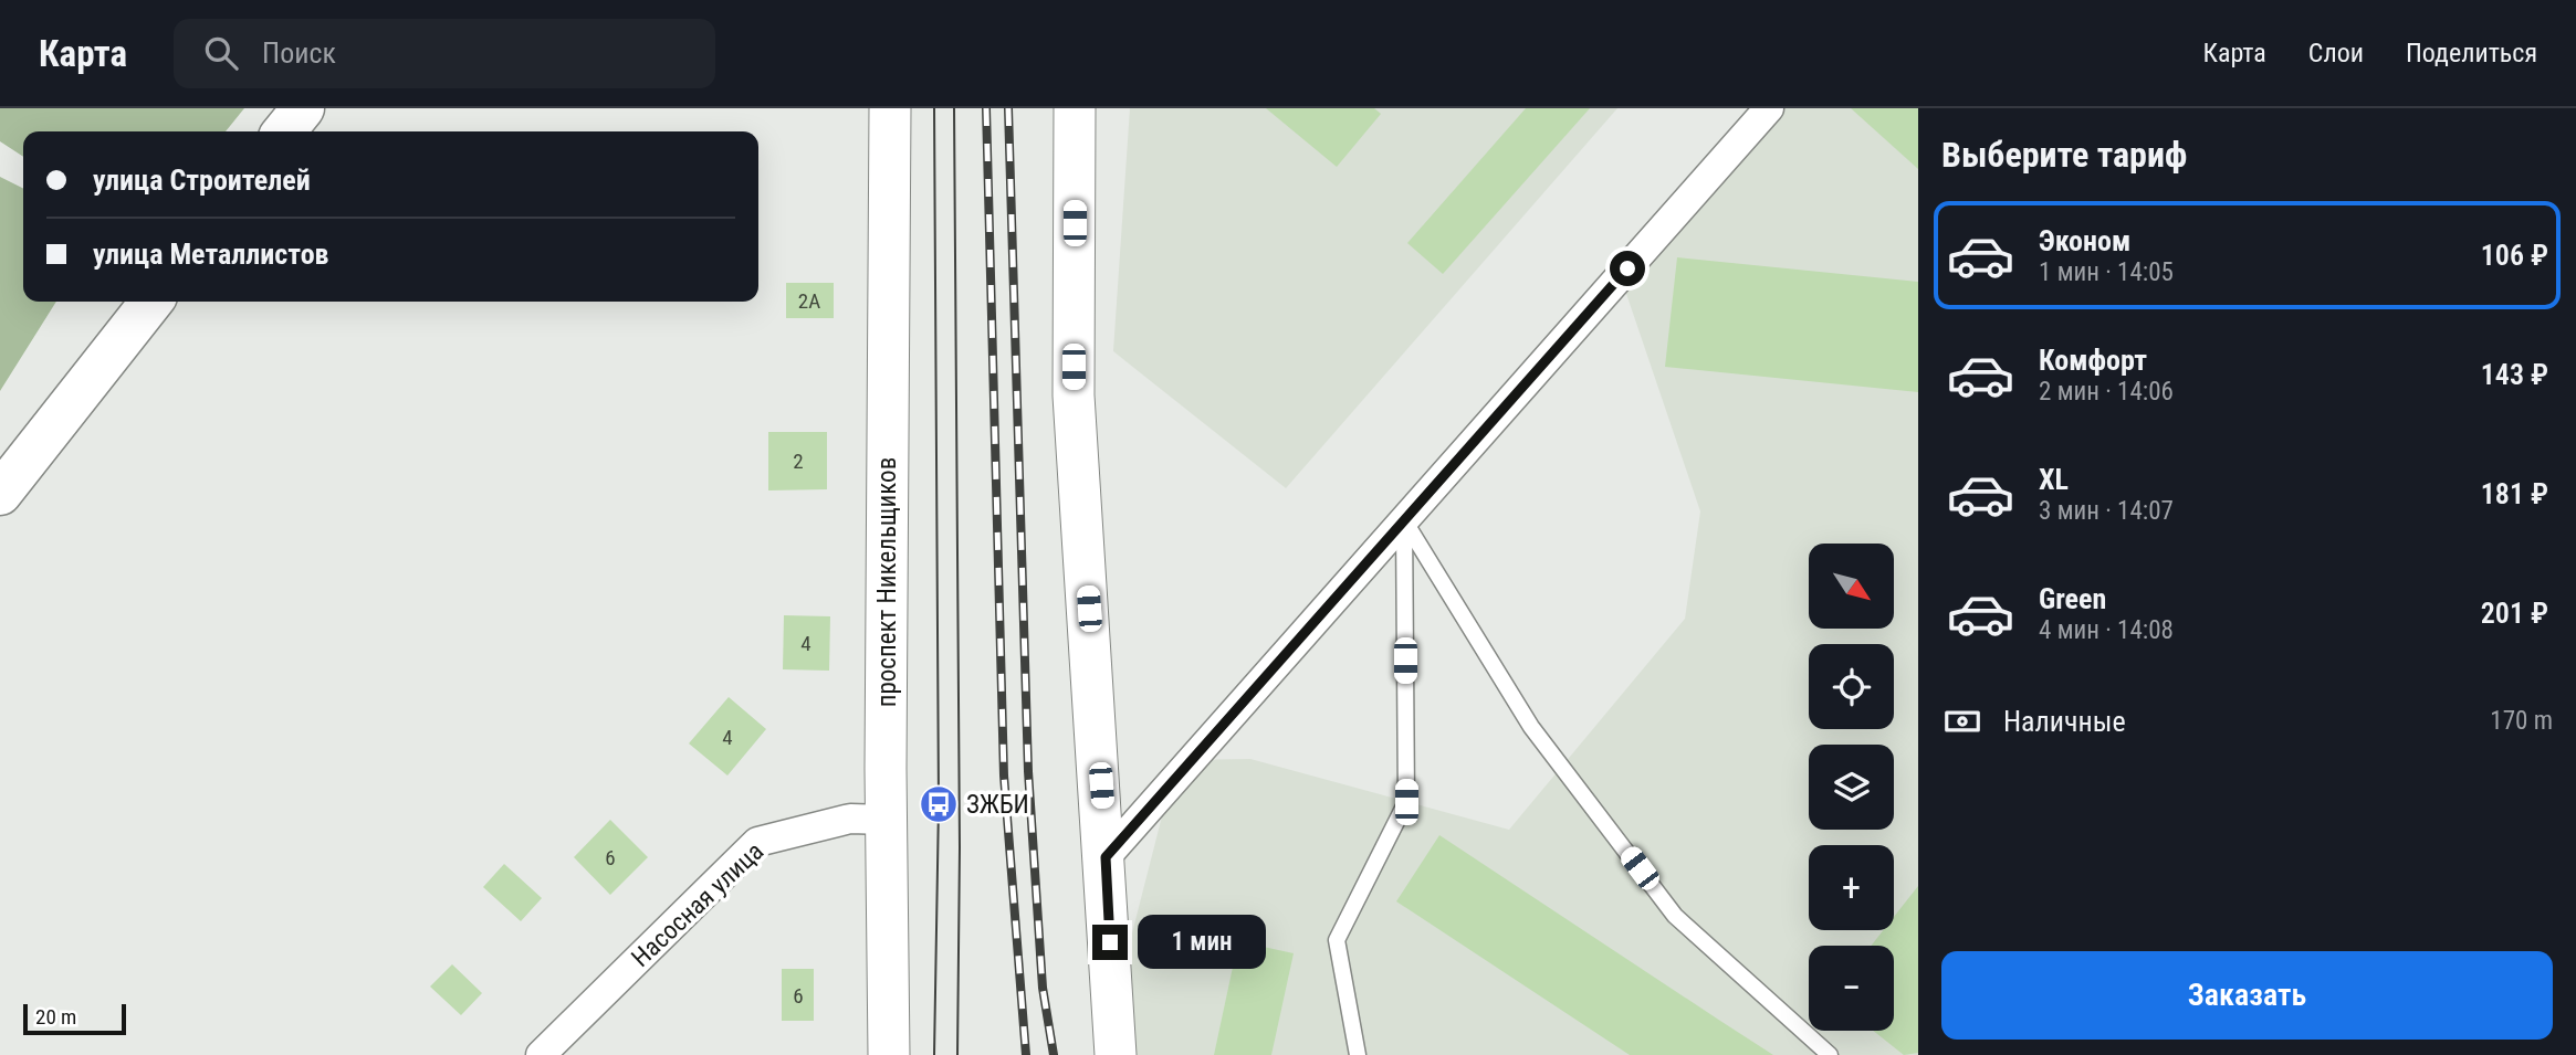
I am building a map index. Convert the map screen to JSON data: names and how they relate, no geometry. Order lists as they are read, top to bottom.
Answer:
{
  "streets": {
    "main road": ["проспект Никельщиков"],
    "street": ["Насосная улица"]
  },
  "crossings": [
    ["проспект Никельщиков", "Насосная улица"]
  ],
  "places": {
    "bus stop": ["ЗЖБИ"]
  },
  "house_numbers": [
    "2А",
    "2",
    "4",
    "4",
    "6",
    "6"
  ],
  "scale_bar": "20 m",
  "north": "bottom right",
  "page": {
    "header": "Карта",
    "search": "Поиск",
    "nav": ["Карта", "Слои", "Поделиться"],
    "heading": "Выберите тариф",
    "banner": ["улица Строителей", "улица Металлистов"],
    "list": [
      {
        "name": "Эконом",
        "note": "1 мин · 14:05",
        "value": "106 ₽"
      },
      {
        "name": "Комфорт",
        "note": "2 мин · 14:06",
        "value": "143 ₽"
      },
      {
        "name": "XL",
        "note": "3 мин · 14:07",
        "value": "181 ₽"
      },
      {
        "name": "Green",
        "note": "4 мин · 14:08",
        "value": "201 ₽"
      }
    ],
    "map_buttons": ["+", "−"],
    "pay": ["Наличные", "170 m"],
    "bubble": "1 мин",
    "buttons": "Заказать",
    "scale": "20 m"
  }
}
